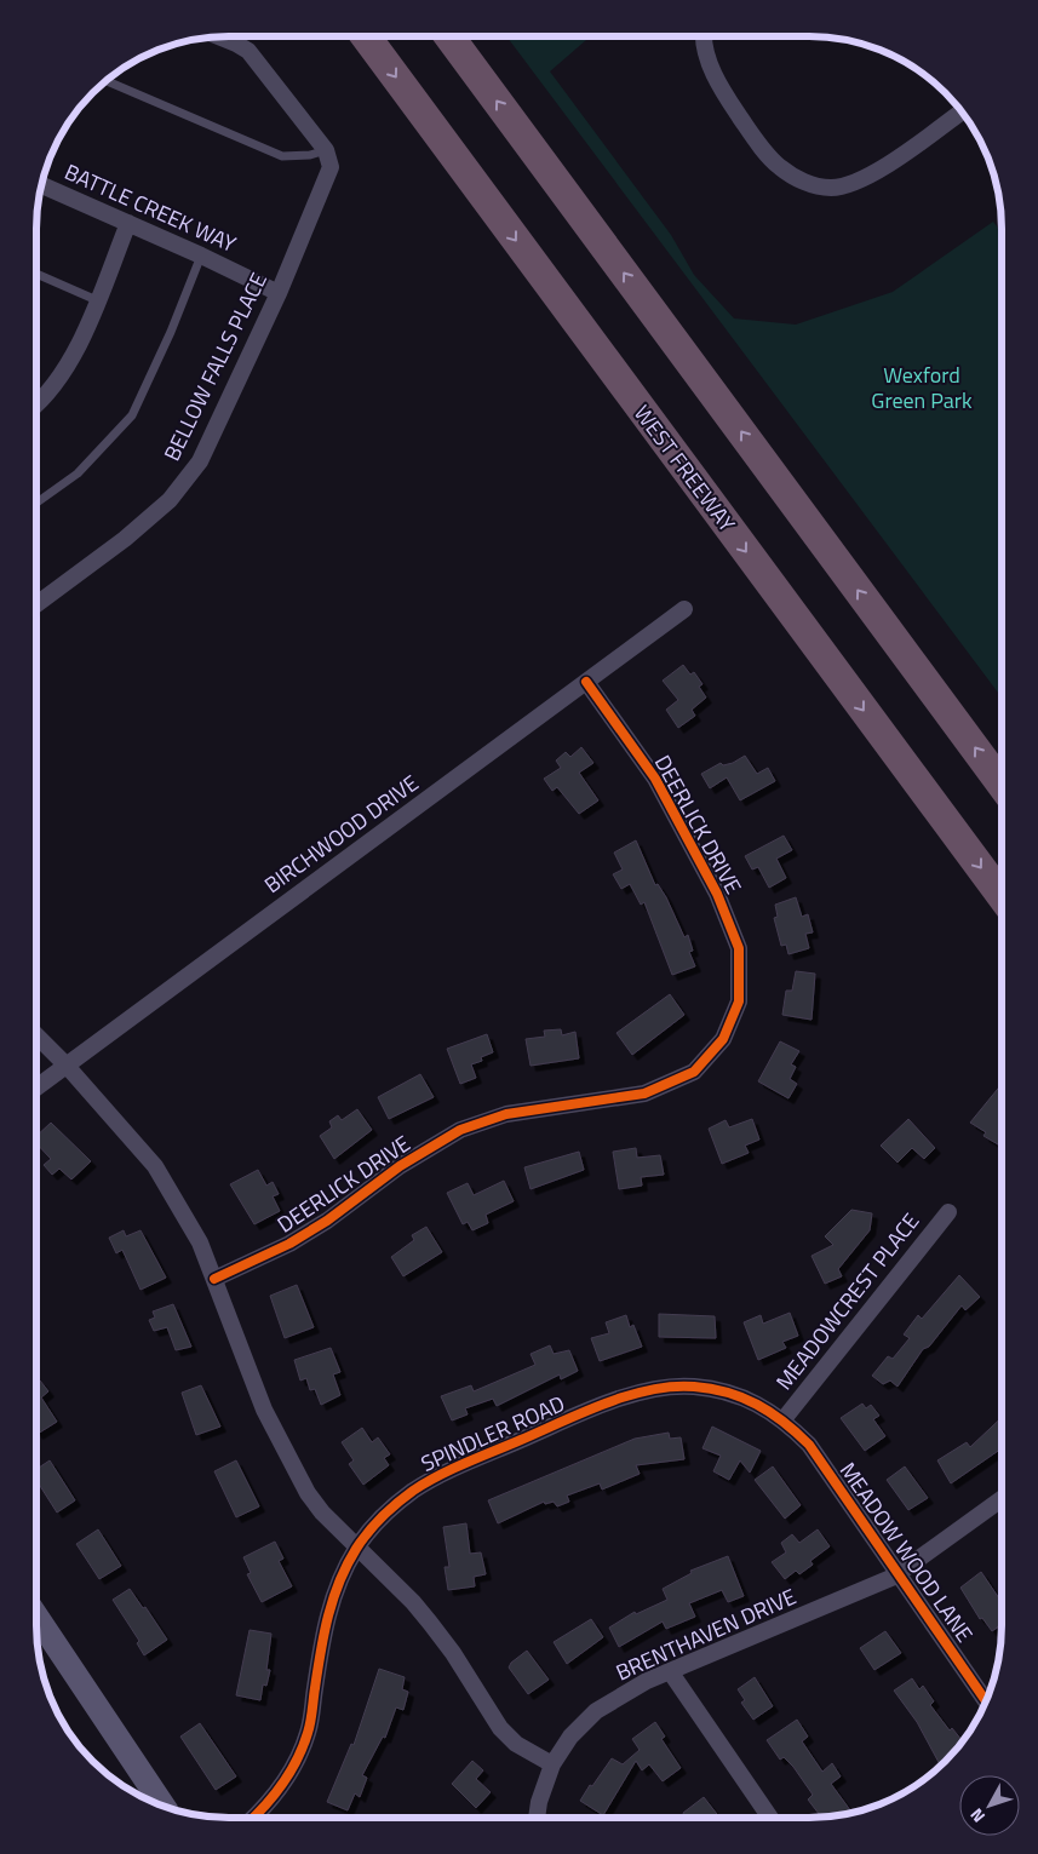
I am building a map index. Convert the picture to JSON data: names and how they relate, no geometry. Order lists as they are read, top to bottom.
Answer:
{
  "streets": {
    "highway": ["WEST FREEWAY"],
    "street": [
      "BATTLE CREEK WAY",
      "BELLOW FALLS PLACE",
      "DEERLICK DRIVE",
      "BIRCHWOOD DRIVE",
      "MEADOWCREST PLACE",
      "SPINDLER ROAD",
      "MEADOW WOOD LANE",
      "BRENTHAVEN DRIVE"
    ]
  },
  "crossings": [
    ["BATTLE CREEK WAY", "BELLOW FALLS PLACE"],
    ["DEERLICK DRIVE", "BIRCHWOOD DRIVE"],
    ["MEADOWCREST PLACE", "SPINDLER ROAD"],
    ["MEADOWCREST PLACE", "MEADOW WOOD LANE"],
    ["SPINDLER ROAD", "MEADOW WOOD LANE"],
    ["MEADOW WOOD LANE", "BRENTHAVEN DRIVE"]
  ],
  "parks": ["Wexford Green Park"],
  "north": "bottom left"
}
